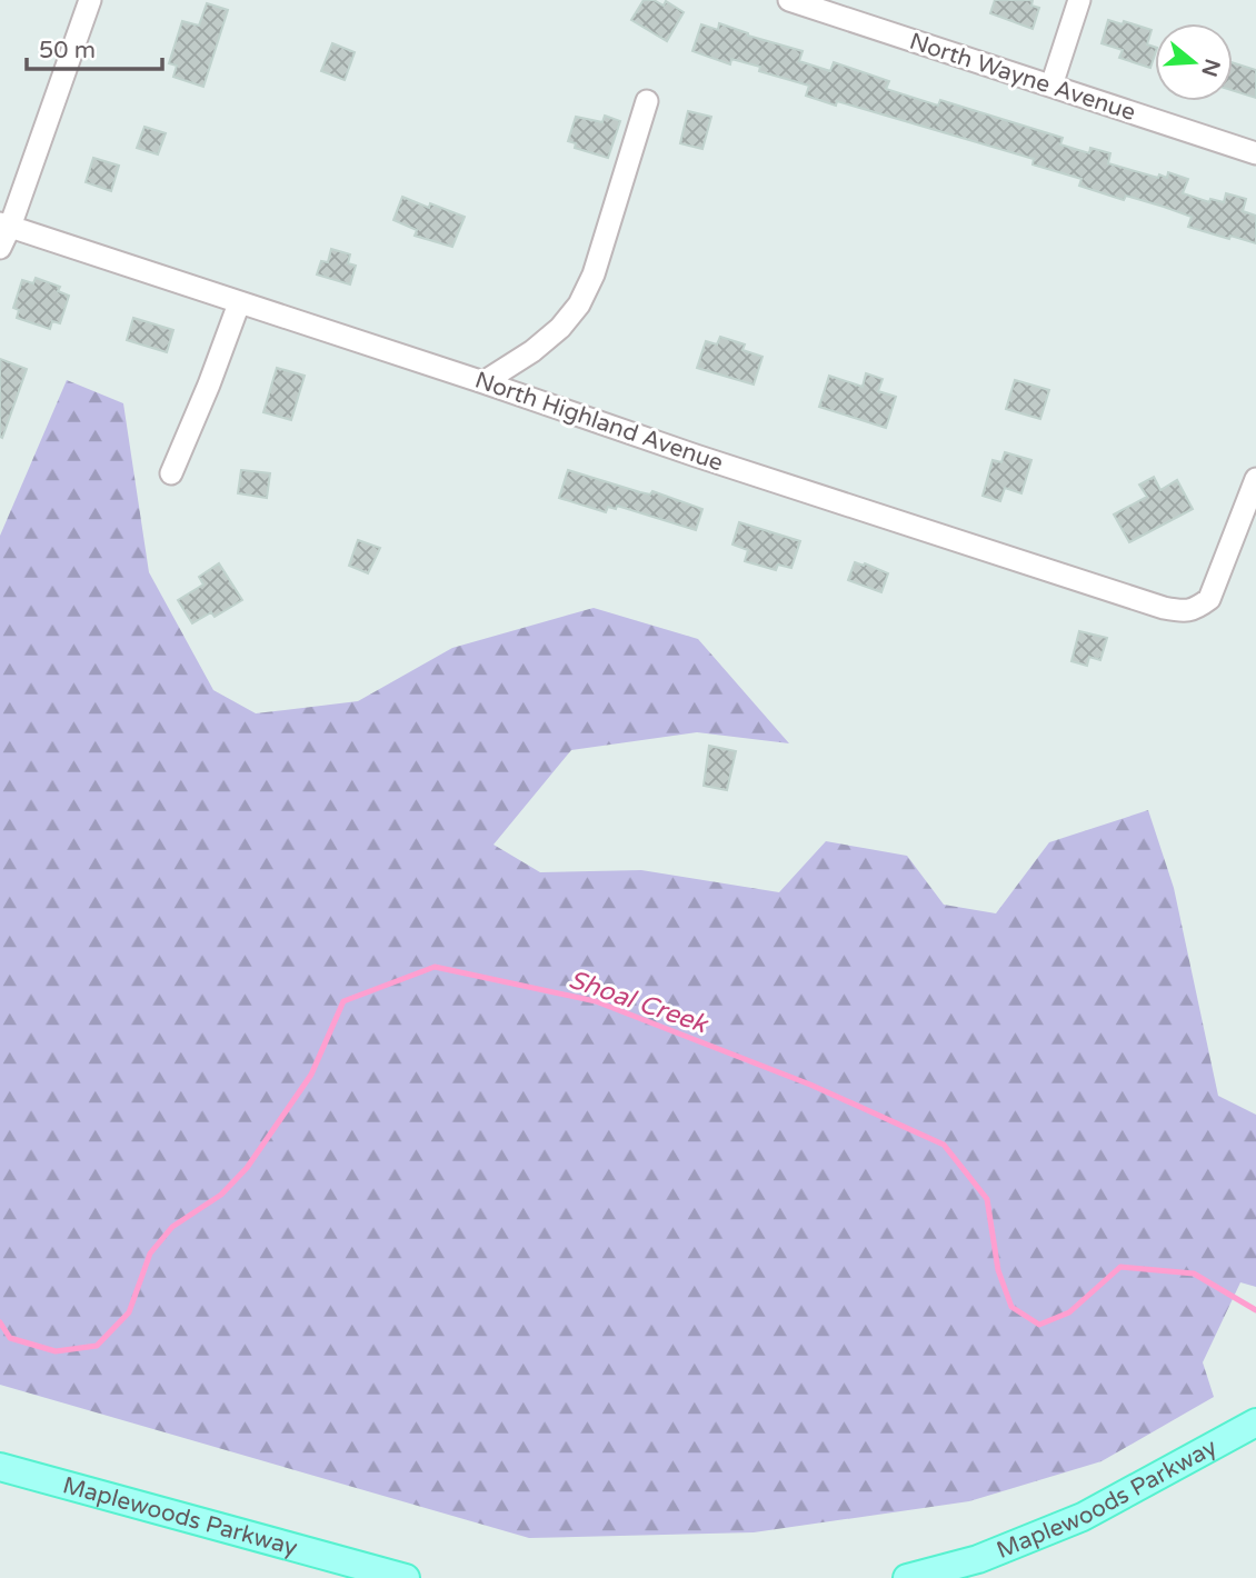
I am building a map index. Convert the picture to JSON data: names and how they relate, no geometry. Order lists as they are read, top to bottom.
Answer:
{
  "streets": {
    "main road": ["Maplewoods Parkway"],
    "street": ["North Wayne Avenue", "North Highland Avenue"]
  },
  "water": ["Shoal Creek"],
  "scale_bar": "50 m",
  "north": "right"
}
